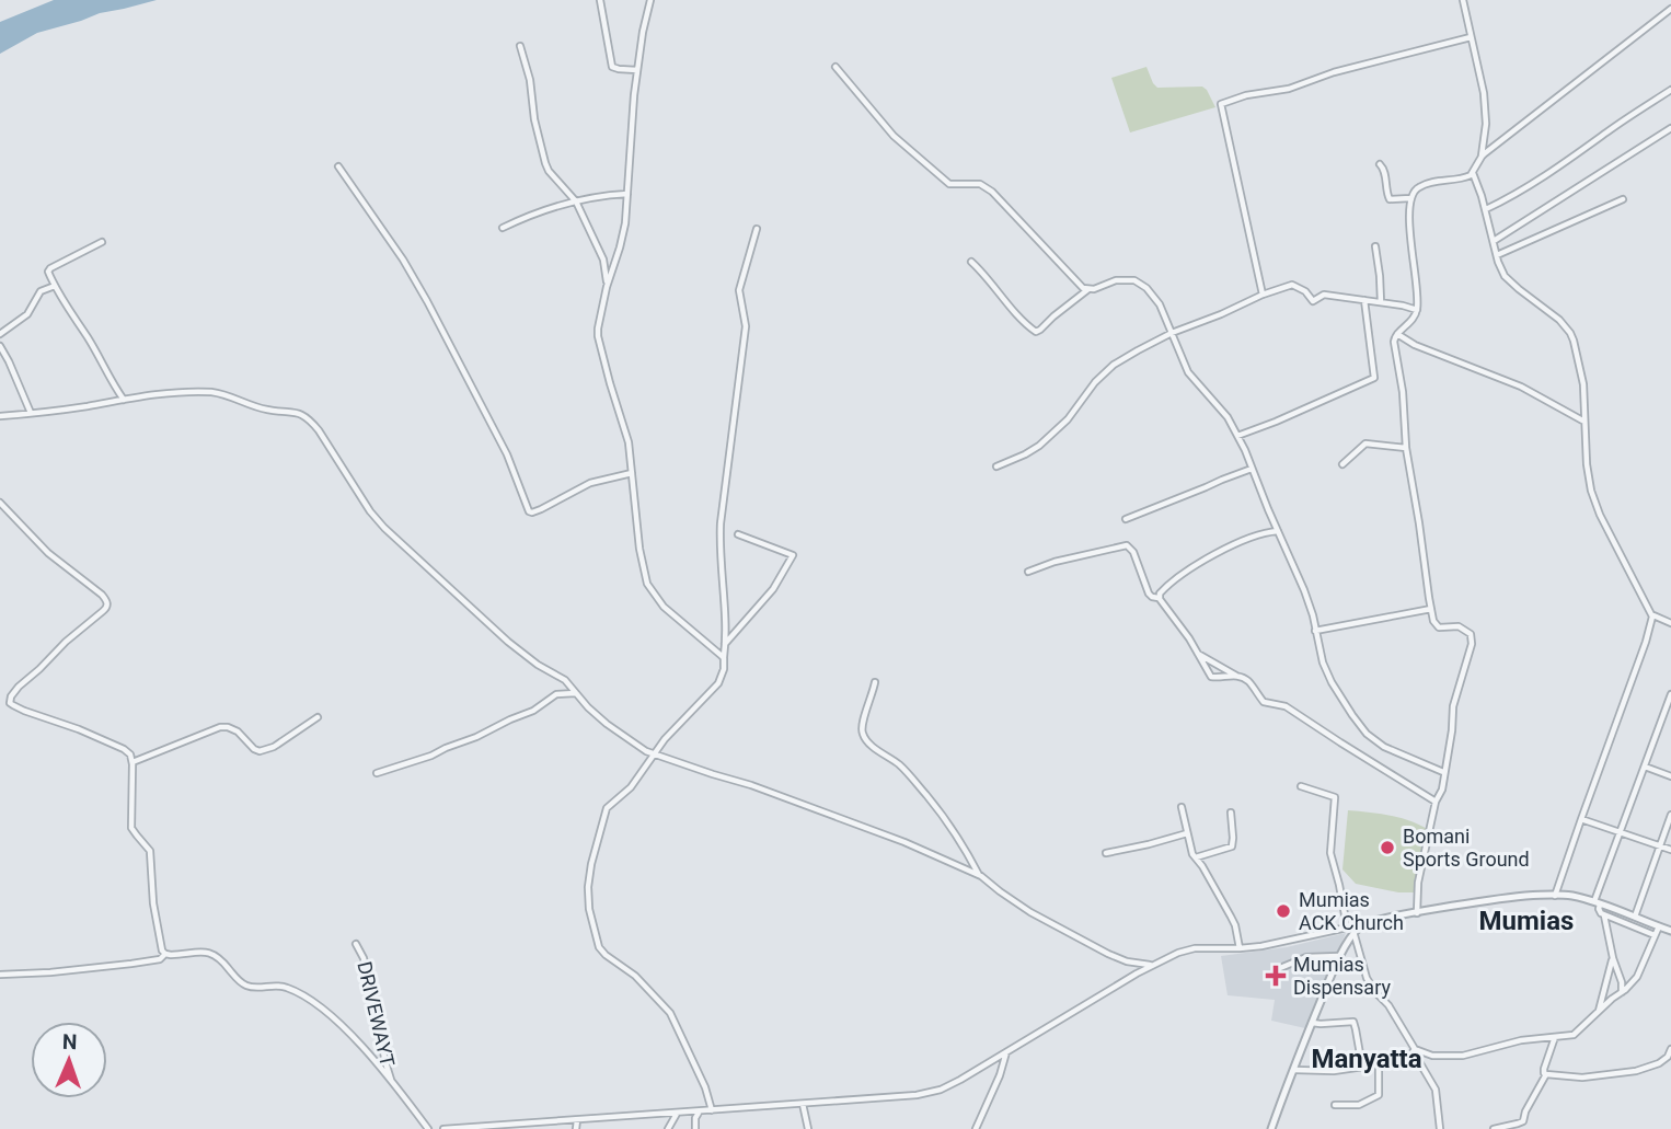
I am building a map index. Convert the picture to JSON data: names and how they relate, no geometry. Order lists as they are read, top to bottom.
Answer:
{
  "streets": {
    "street": ["DRIVEWAYT"]
  },
  "districts": ["Mumias", "Manyatta"],
  "places": {
    "other": ["Bomani Sports Ground", "Mumias ACK Church"],
    "health": ["Mumias Dispensary"]
  },
  "north": "top"
}
